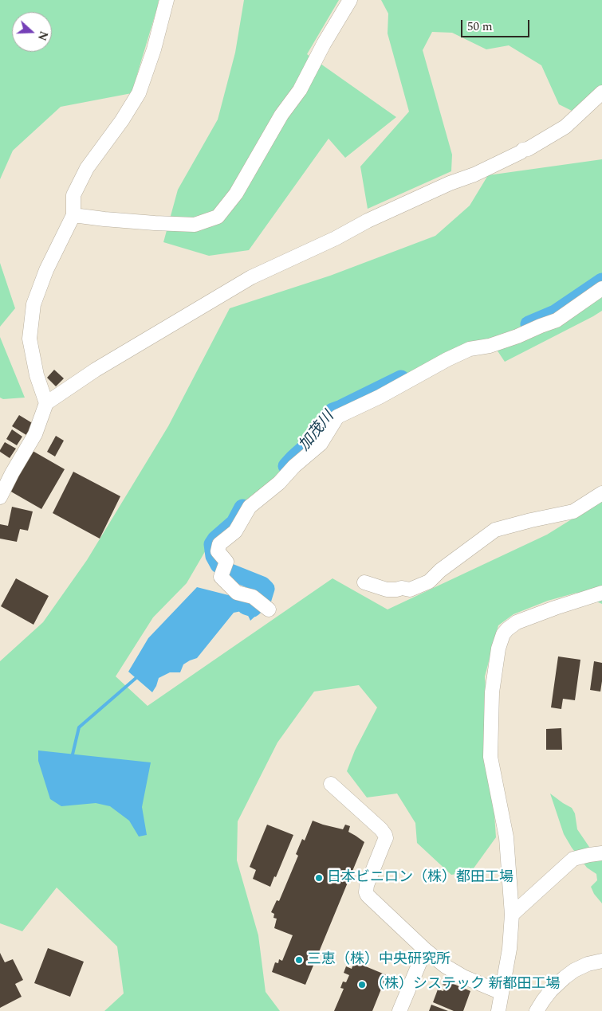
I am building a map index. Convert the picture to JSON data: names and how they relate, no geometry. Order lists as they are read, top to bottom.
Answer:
{
  "water": ["加茂川"],
  "places": ["日本ビニロン（株）都田工場", "三恵（株）中央研究所", "（株）システック 新都田工場"],
  "scale_bar": "50 m",
  "north": "right"
}
